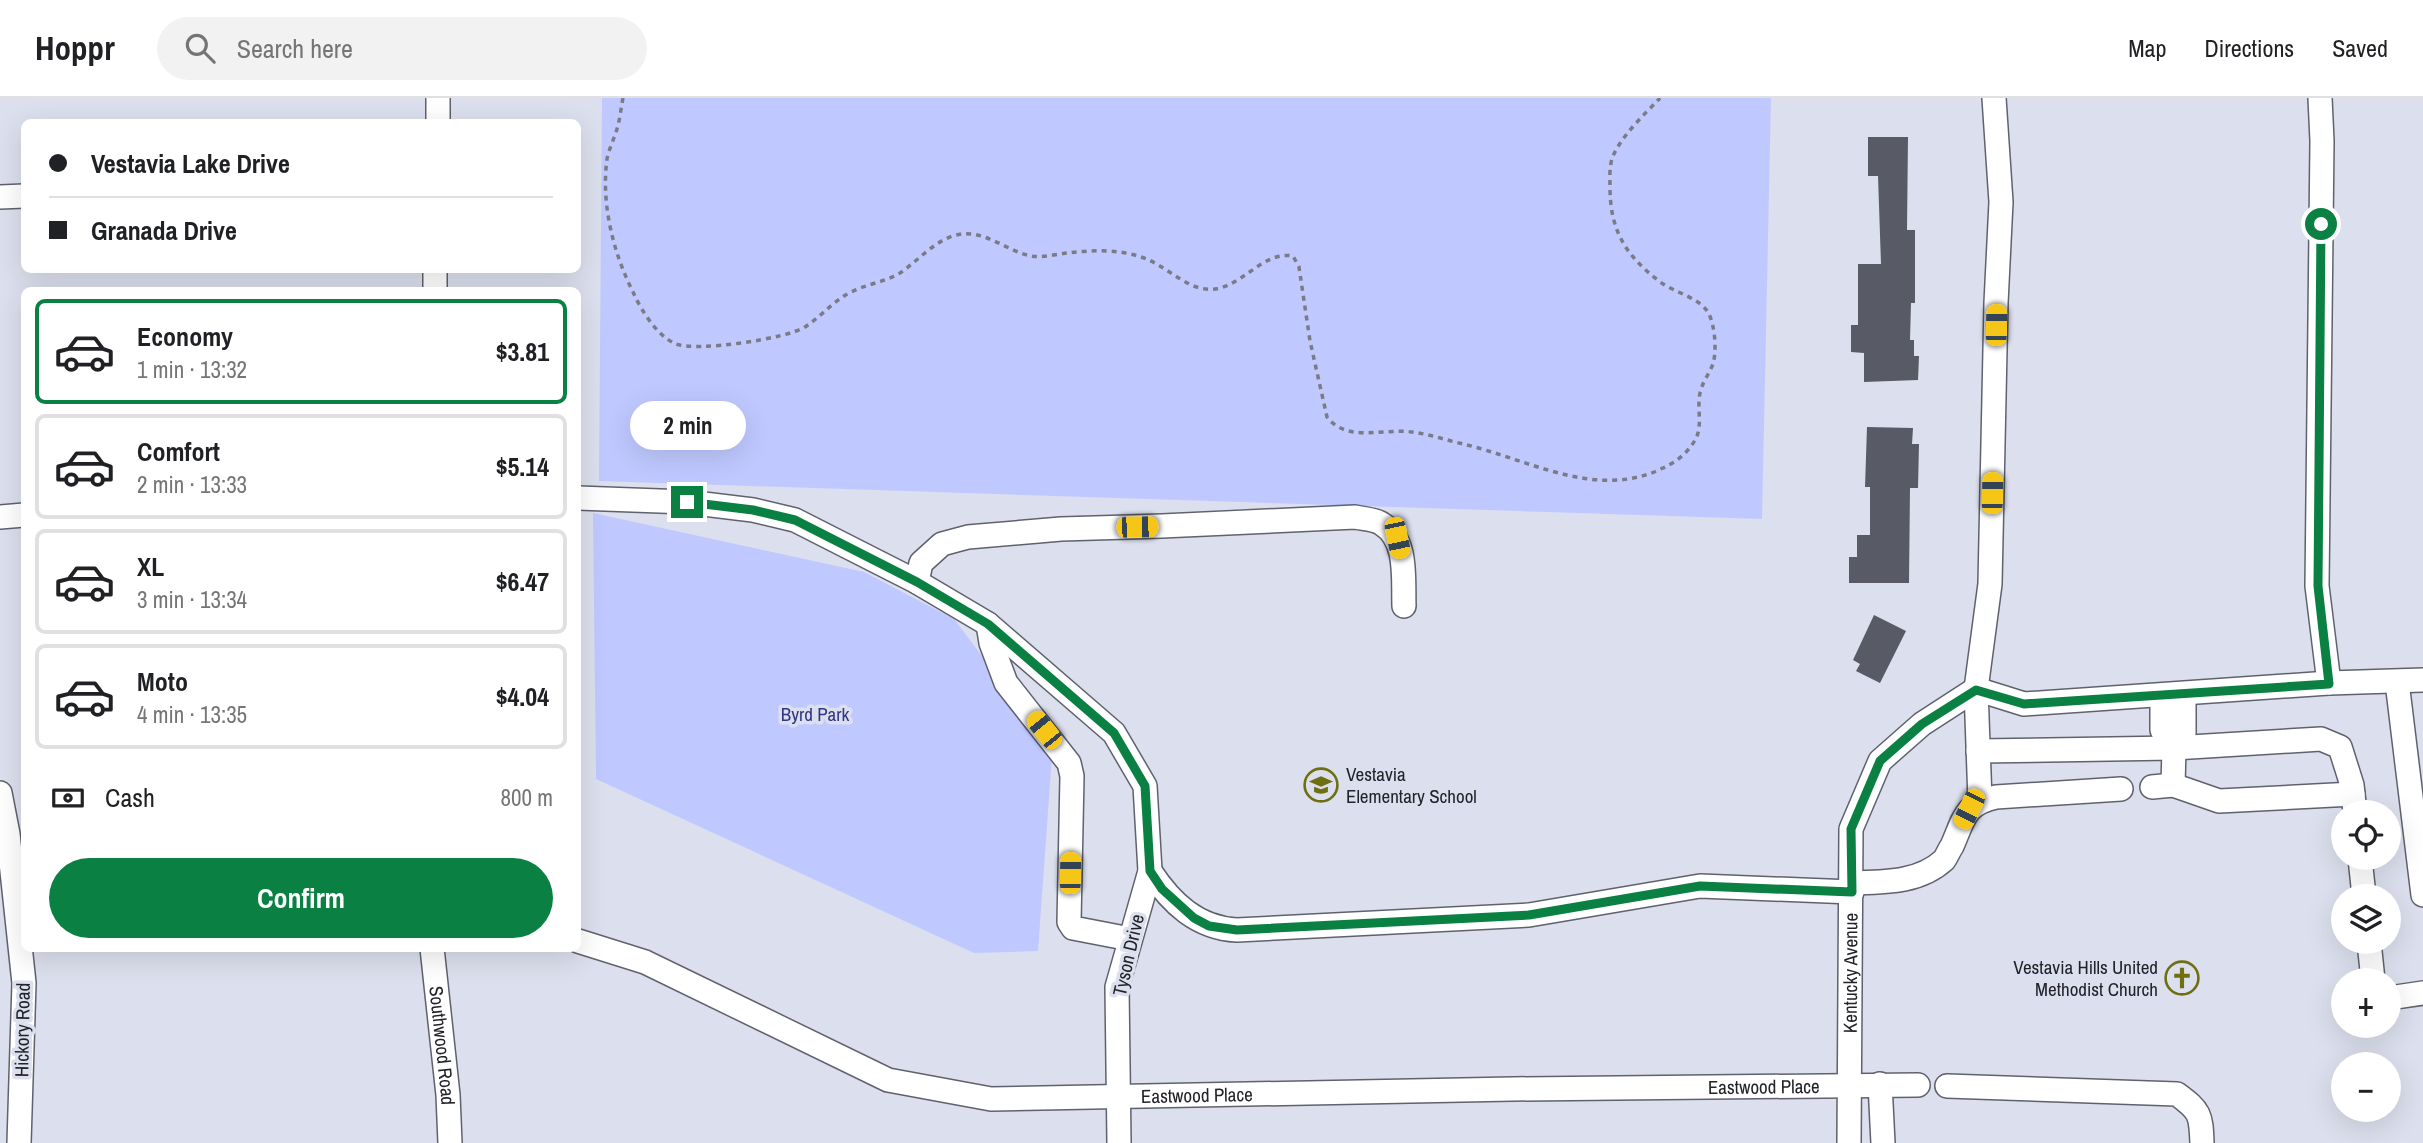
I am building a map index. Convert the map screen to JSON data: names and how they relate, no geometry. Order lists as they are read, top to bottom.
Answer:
{
  "streets": {
    "street": [
      "Tyson Drive",
      "Kentucky Avenue",
      "Hickory Road",
      "Southwood Road",
      "Eastwood Place"
    ]
  },
  "crossings": [
    ["Tyson Drive", "Eastwood Place"],
    ["Kentucky Avenue", "Eastwood Place"]
  ],
  "parks": ["Byrd Park"],
  "places": {
    "school or university": ["Vestavia Elementary School"],
    "church": ["Vestavia Hills United Methodist Church"]
  },
  "page": {
    "header": "Hoppr",
    "search": "Search here",
    "nav": ["Map", "Directions", "Saved"],
    "banner": ["Vestavia Lake Drive", "Granada Drive"],
    "list": [
      {
        "name": "Economy",
        "note": "1 min · 13:32",
        "value": "$3.81"
      },
      {
        "name": "Comfort",
        "note": "2 min · 13:33",
        "value": "$5.14"
      },
      {
        "name": "XL",
        "note": "3 min · 13:34",
        "value": "$6.47"
      },
      {
        "name": "Moto",
        "note": "4 min · 13:35",
        "value": "$4.04"
      }
    ],
    "bubble": "2 min",
    "pay": ["Cash", "800 m"],
    "map_buttons": ["+", "−"],
    "buttons": "Confirm"
  }
}
